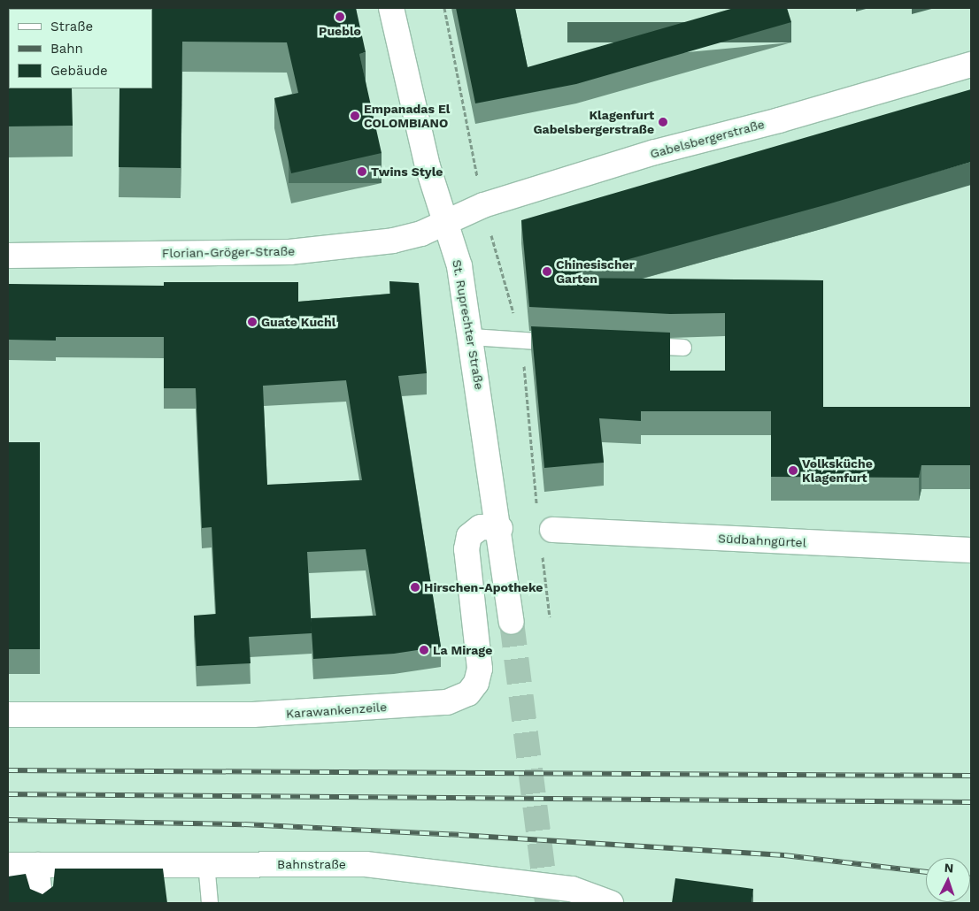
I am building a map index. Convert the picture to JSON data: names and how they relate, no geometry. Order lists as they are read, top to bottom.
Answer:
{
  "streets": {
    "street": [
      "Gabelsbergerstraße",
      "Florian-Gröger-Straße",
      "St. Ruprechter Straße",
      "Südbahngürtel",
      "Karawankenzeile",
      "Bahnstraße"
    ]
  },
  "crossings": [
    ["Gabelsbergerstraße", "Florian-Gröger-Straße"],
    ["Gabelsbergerstraße", "St. Ruprechter Straße"],
    ["Florian-Gröger-Straße", "St. Ruprechter Straße"],
    ["St. Ruprechter Straße", "Karawankenzeile"]
  ],
  "places": [
    "Pueblo",
    "Empanadas El COLOMBIANO",
    "Klagenfurt Gabelsbergerstraße",
    "Twins Style",
    "Chinesischer Garten",
    "Guate Kuchl",
    "Volksküche Klagenfurt",
    "Hirschen-Apotheke",
    "La Mirage"
  ],
  "legend": ["Straße", "Bahn", "Gebäude"],
  "north": "top"
}
